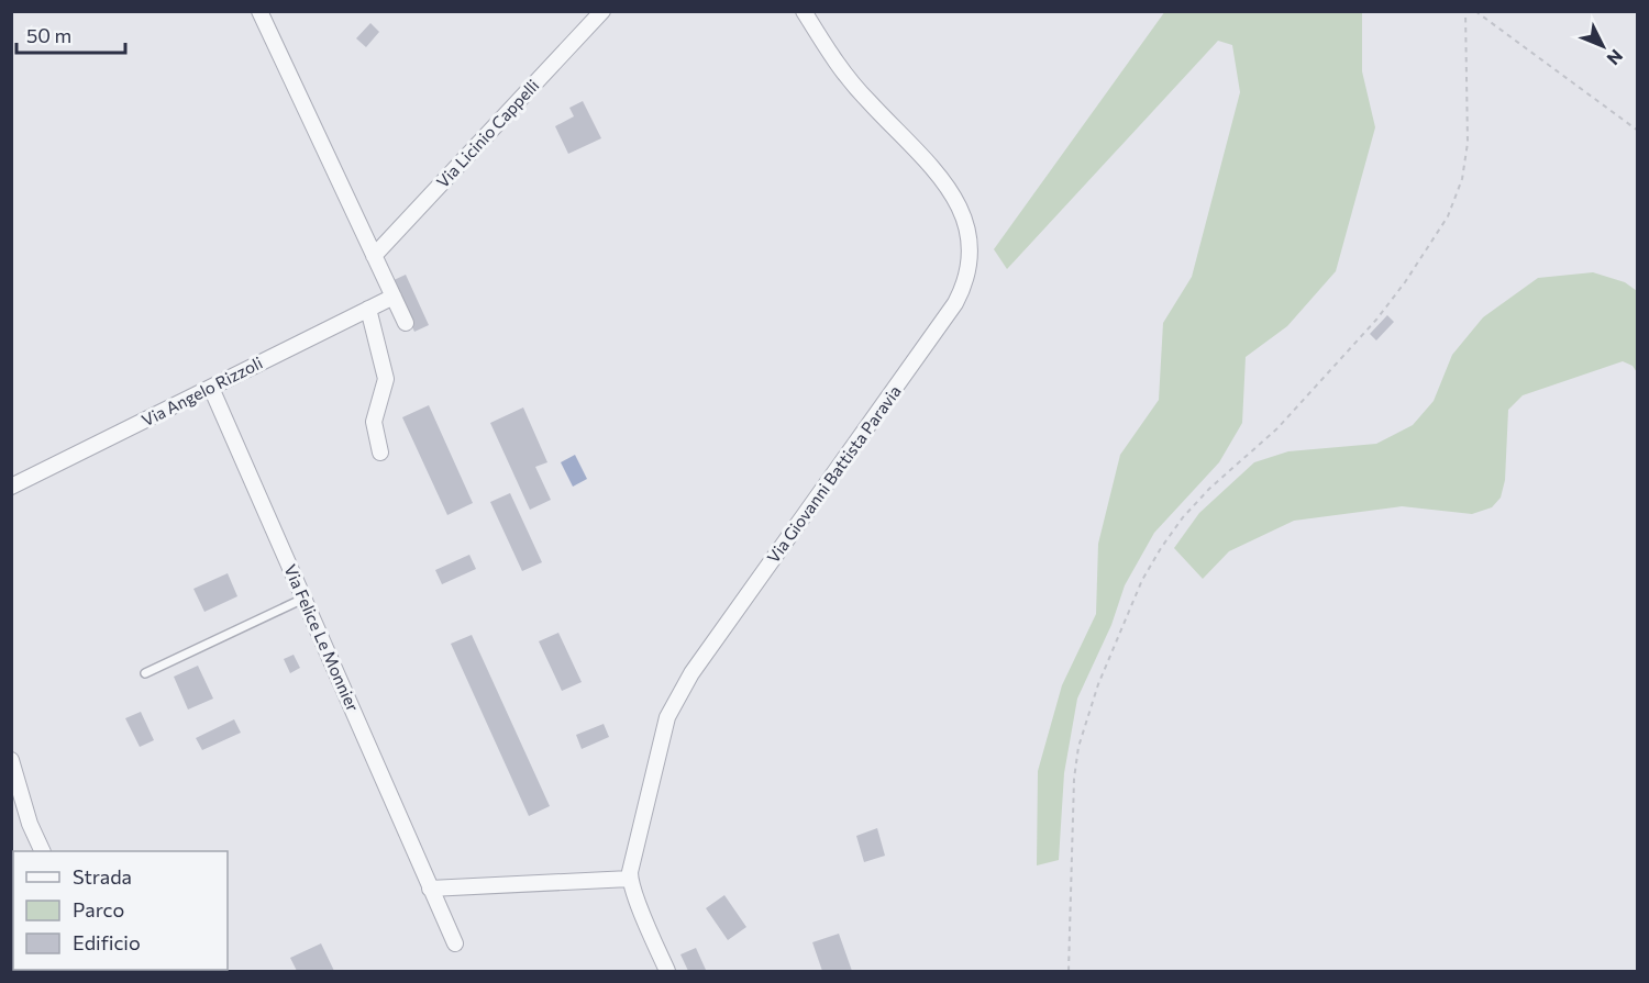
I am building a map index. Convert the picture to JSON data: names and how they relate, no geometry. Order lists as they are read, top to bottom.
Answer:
{
  "streets": {
    "street": [
      "Via Licinio Cappelli",
      "Via Angelo Rizzoli",
      "Via Giovanni Battista Paravia",
      "Via Felice Le Monnier"
    ]
  },
  "crossings": [
    ["Via Angelo Rizzoli", "Via Felice Le Monnier"]
  ],
  "legend": ["Strada", "Parco", "Edificio"],
  "scale_bar": "50 m",
  "north": "bottom right"
}
